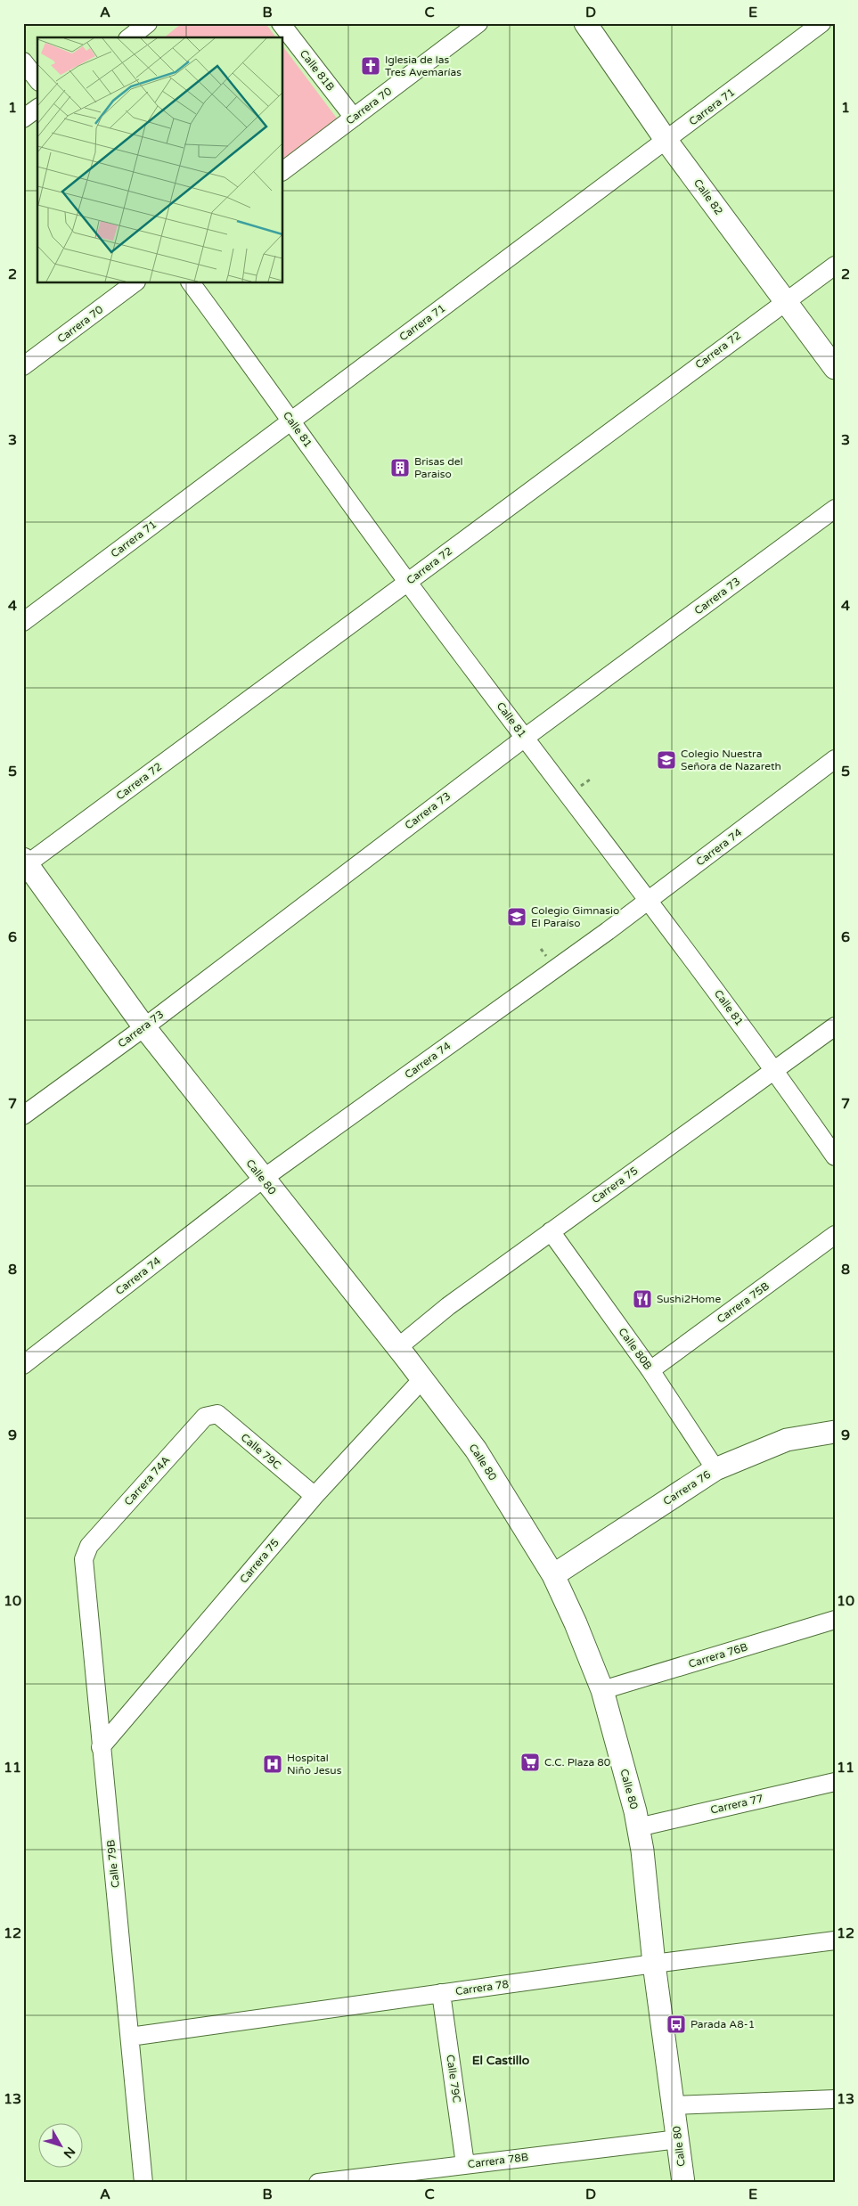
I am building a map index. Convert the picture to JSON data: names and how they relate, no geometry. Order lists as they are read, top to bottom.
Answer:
{
  "streets": {
    "street": [
      "Calle 81B",
      "Carrera 70",
      "Carrera 71",
      "Calle 82",
      "Carrera 72",
      "Calle 81",
      "Carrera 73",
      "Carrera 74",
      "Calle 80",
      "Carrera 75",
      "Carrera 75B",
      "Calle 80B",
      "Calle 79C",
      "Carrera 74A",
      "Carrera 76",
      "Carrera 76B",
      "Carrera 77",
      "Calle 79B",
      "Carrera 78",
      "Carrera 78B"
    ]
  },
  "crossings": [
    ["Calle 81B", "Carrera 70"],
    ["Carrera 71", "Calle 82"],
    ["Carrera 71", "Calle 81"],
    ["Calle 82", "Carrera 72"],
    ["Carrera 72", "Calle 81"],
    ["Carrera 72", "Calle 80"],
    ["Calle 81", "Carrera 73"],
    ["Calle 81", "Carrera 74"],
    ["Calle 81", "Carrera 75"],
    ["Carrera 73", "Calle 80"],
    ["Carrera 74", "Calle 80"],
    ["Calle 80", "Carrera 75"],
    ["Calle 80", "Carrera 76"],
    ["Calle 80", "Carrera 76B"],
    ["Calle 80", "Carrera 77"],
    ["Calle 80", "Carrera 78"],
    ["Calle 80", "Carrera 78B"],
    ["Carrera 75", "Calle 80B"],
    ["Carrera 75", "Calle 79C"],
    ["Carrera 75", "Calle 79B"],
    ["Carrera 75B", "Calle 80B"],
    ["Calle 80B", "Carrera 76"],
    ["Calle 79C", "Carrera 74A"],
    ["Calle 79C", "Carrera 78"],
    ["Calle 79C", "Carrera 78B"],
    ["Carrera 74A", "Calle 79B"],
    ["Calle 79B", "Carrera 78"]
  ],
  "districts": ["El Castillo"],
  "places": {
    "church": ["Iglesia de las Tres Avemarías"],
    "building": ["Brisas del Paraiso"],
    "school or university": ["Colegio Nuestra Señora de Nazareth", "Colegio Gimnasio El Paraíso"],
    "restaurant": ["Sushi2Home"],
    "supermarket": ["C.C. Plaza 80"],
    "hospital": ["Hospital Niño Jesus"],
    "bus stop": ["Parada A8-1"]
  },
  "north": "bottom right",
  "grid": {
    "columns": [
      "A",
      "B",
      "C",
      "D",
      "E"
    ],
    "rows": [
      "1",
      "2",
      "3",
      "4",
      "5",
      "6",
      "7",
      "8",
      "9",
      "10",
      "11",
      "12",
      "13"
    ]
  }
}
